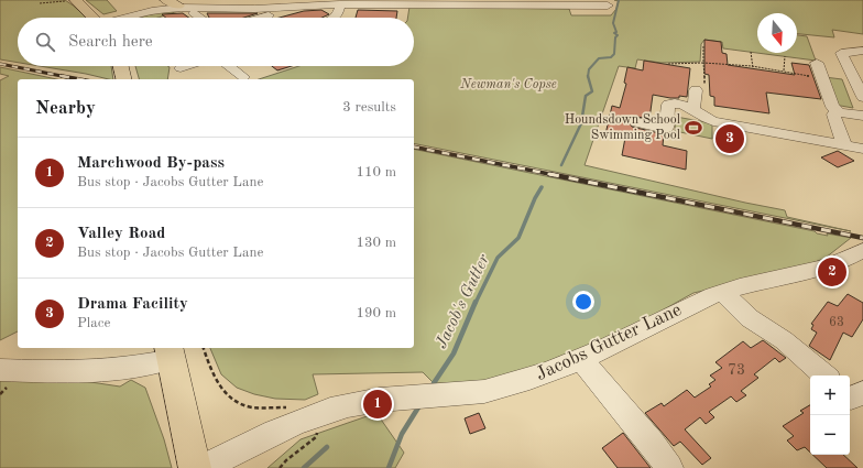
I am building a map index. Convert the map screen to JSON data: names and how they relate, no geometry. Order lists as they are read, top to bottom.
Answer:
{
  "streets": {
    "street": ["Jacobs Gutter Lane"]
  },
  "water": ["Jacob's Gutter"],
  "parks": ["Newman's Copse"],
  "places": {
    "sports": ["Houndsdown School Swimming Pool"]
  },
  "house_numbers": ["63", "73"],
  "north": "bottom",
  "page": {
    "search": "Search here",
    "heading": ["Nearby", "3 results"],
    "pins": ["3", "2", "1"],
    "list": [
      {
        "mark": "1",
        "name": "Marchwood By-pass",
        "note": "Bus stop · Jacobs Gutter Lane",
        "value": "110 m"
      },
      {
        "mark": "2",
        "name": "Valley Road",
        "note": "Bus stop · Jacobs Gutter Lane",
        "value": "130 m"
      },
      {
        "mark": "3",
        "name": "Drama Facility",
        "note": "Place",
        "value": "190 m"
      }
    ],
    "map_buttons": ["+", "−"]
  }
}
